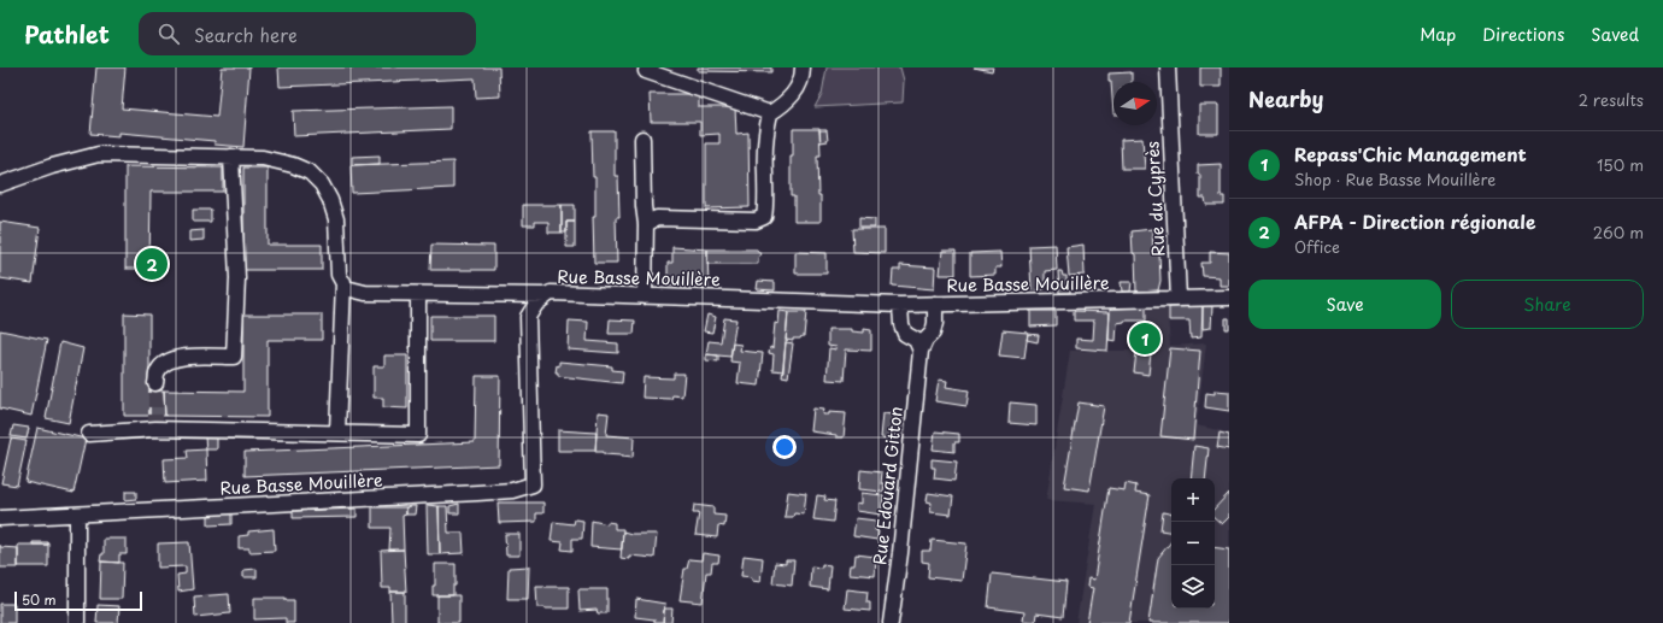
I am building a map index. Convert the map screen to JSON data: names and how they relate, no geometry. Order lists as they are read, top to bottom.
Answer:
{
  "streets": {
    "street": ["Rue du Cyprès", "Rue Basse Mouillère", "Rue Edouard Gitton"]
  },
  "crossings": [
    ["Rue du Cyprès", "Rue Basse Mouillère"],
    ["Rue Basse Mouillère", "Rue Edouard Gitton"]
  ],
  "scale_bar": "50 m",
  "north": "right",
  "page": {
    "header": "Pathlet",
    "search": "Search here",
    "nav": ["Map", "Directions", "Saved"],
    "heading": ["Nearby", "2 results"],
    "list": [
      {
        "mark": "1",
        "name": "Repass'Chic Management",
        "note": "Shop · Rue Basse Mouillère",
        "value": "150 m"
      },
      {
        "mark": "2",
        "name": "AFPA - Direction régionale",
        "note": "Office",
        "value": "260 m"
      }
    ],
    "pins": ["2", "1"],
    "buttons": ["Save", "Share"],
    "map_buttons": ["+", "−"],
    "scale": "50 m"
  }
}
